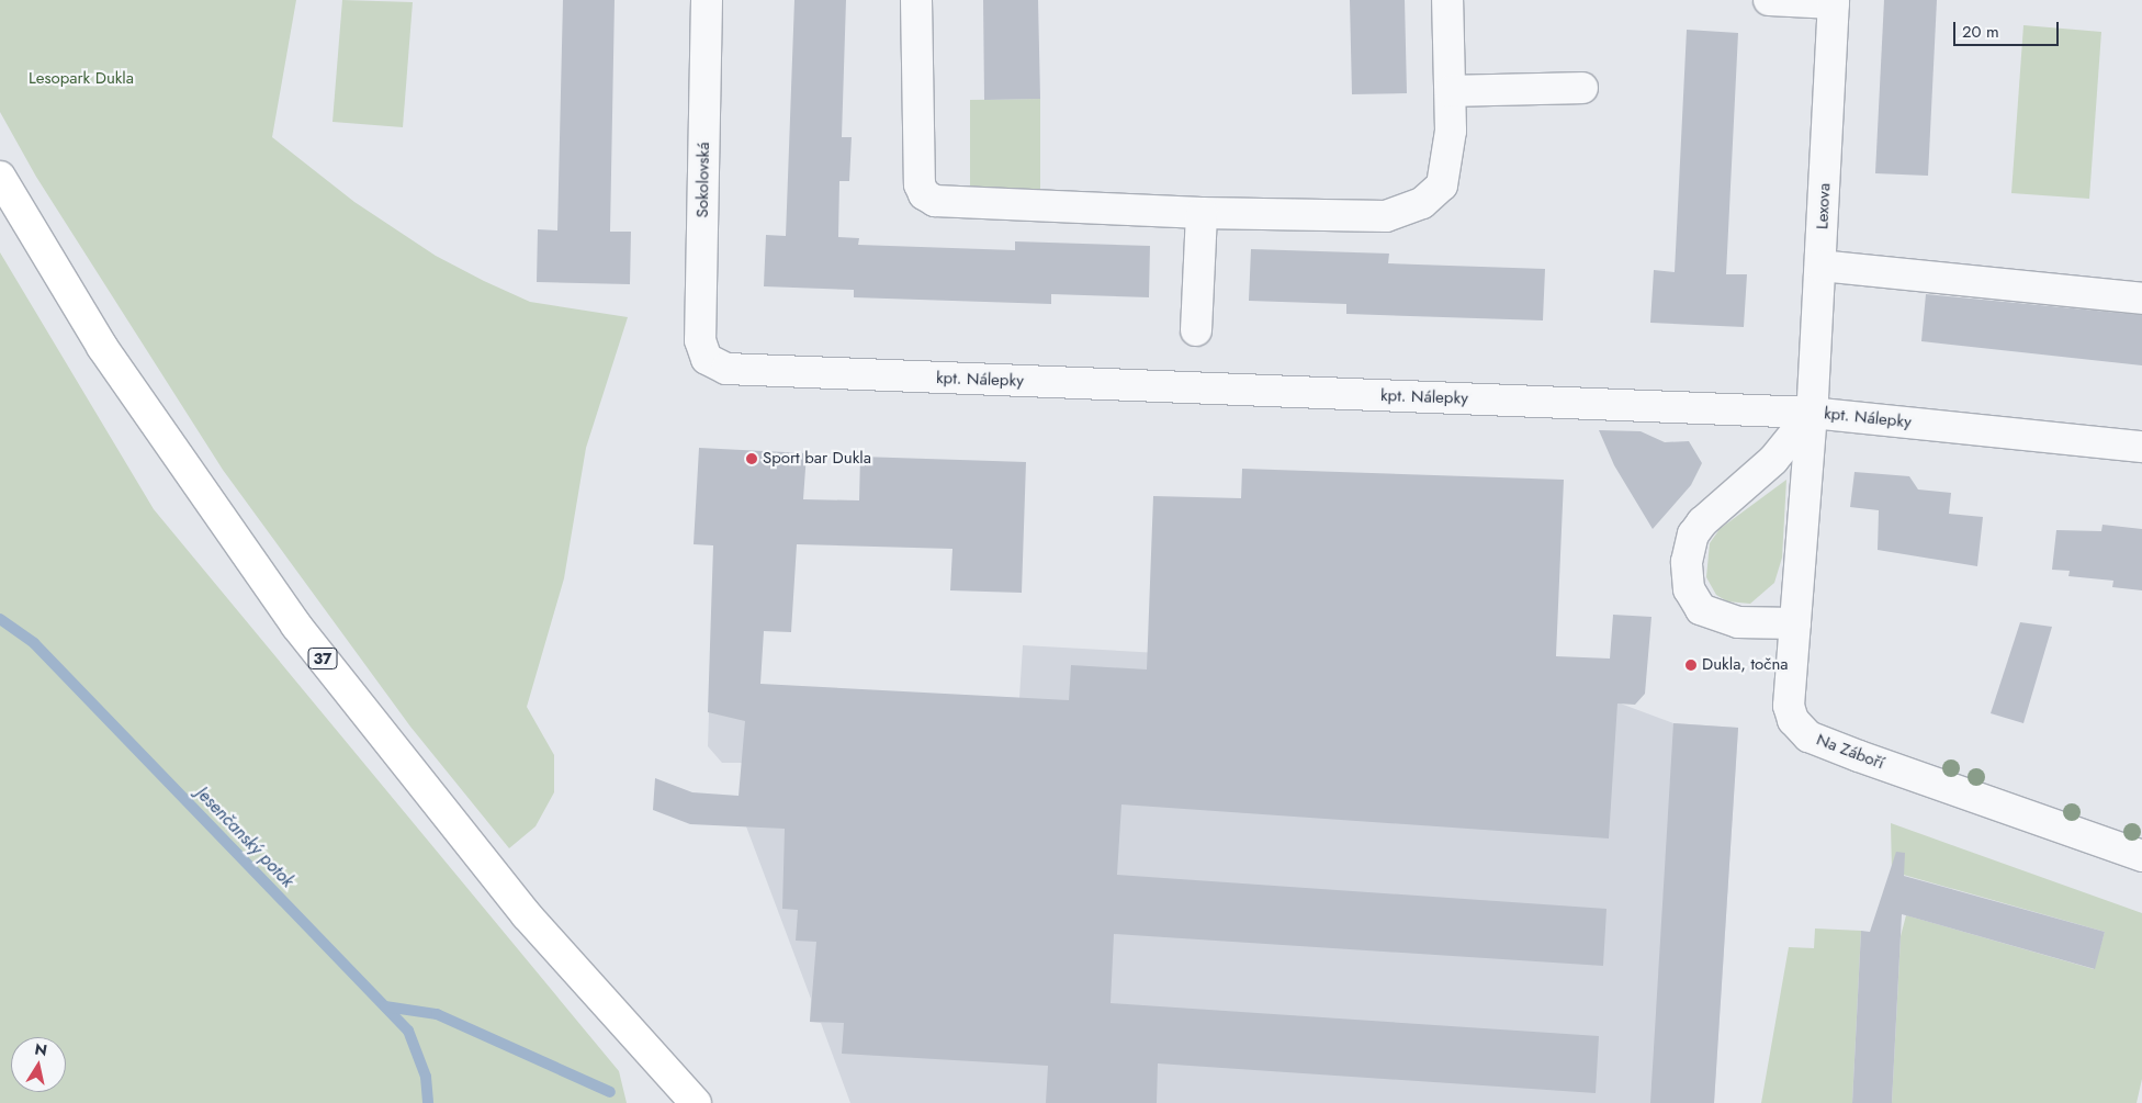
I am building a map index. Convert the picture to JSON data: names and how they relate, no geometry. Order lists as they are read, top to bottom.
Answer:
{
  "streets": {
    "main road": ["37"],
    "street": [
      "Sokolovská",
      "Lexova",
      "kpt. Nálepky",
      "Na Záboří"
    ]
  },
  "crossings": [
    ["Sokolovská", "kpt. Nálepky"],
    ["Lexova", "kpt. Nálepky"],
    ["Lexova", "Na Záboří"],
    ["kpt. Nálepky", "Na Záboří"]
  ],
  "water": ["Jesenčanský potok"],
  "parks": ["Lesopark Dukla"],
  "places": ["Sport bar Dukla", "Dukla, točna"],
  "scale_bar": "20 m",
  "north": "top"
}
